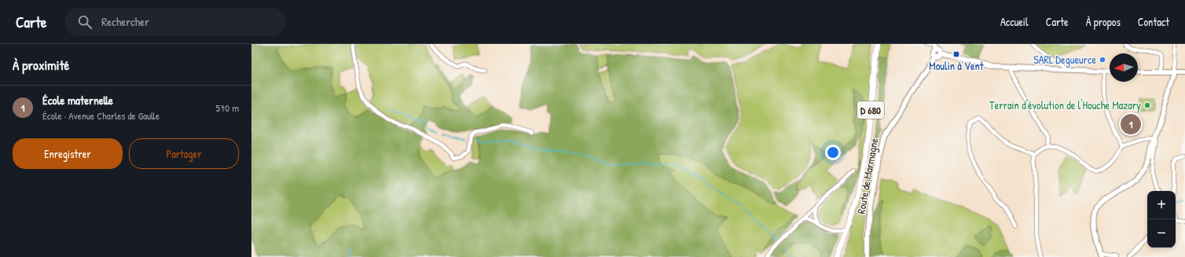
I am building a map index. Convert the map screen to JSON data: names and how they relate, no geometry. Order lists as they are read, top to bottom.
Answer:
{
  "streets": {
    "main road": ["D 680", "Route de Marmagne"]
  },
  "places": {
    "transit": ["Moulin à Vent"],
    "other": ["SARL Degueurce", "Terrain d'évolution de l'Houche Mazary"]
  },
  "north": "left",
  "page": {
    "header": "Carte",
    "search": "Rechercher",
    "nav": [
      "Accueil",
      "Carte",
      "À propos",
      "Contact"
    ],
    "heading": "À proximité",
    "list": [
      {
        "mark": "1",
        "name": "École maternelle",
        "note": "École · Avenue Charles de Gaulle",
        "value": "570 m"
      }
    ],
    "pins": "1",
    "buttons": ["Enregistrer", "Partager"],
    "map_buttons": ["+", "−"]
  }
}
